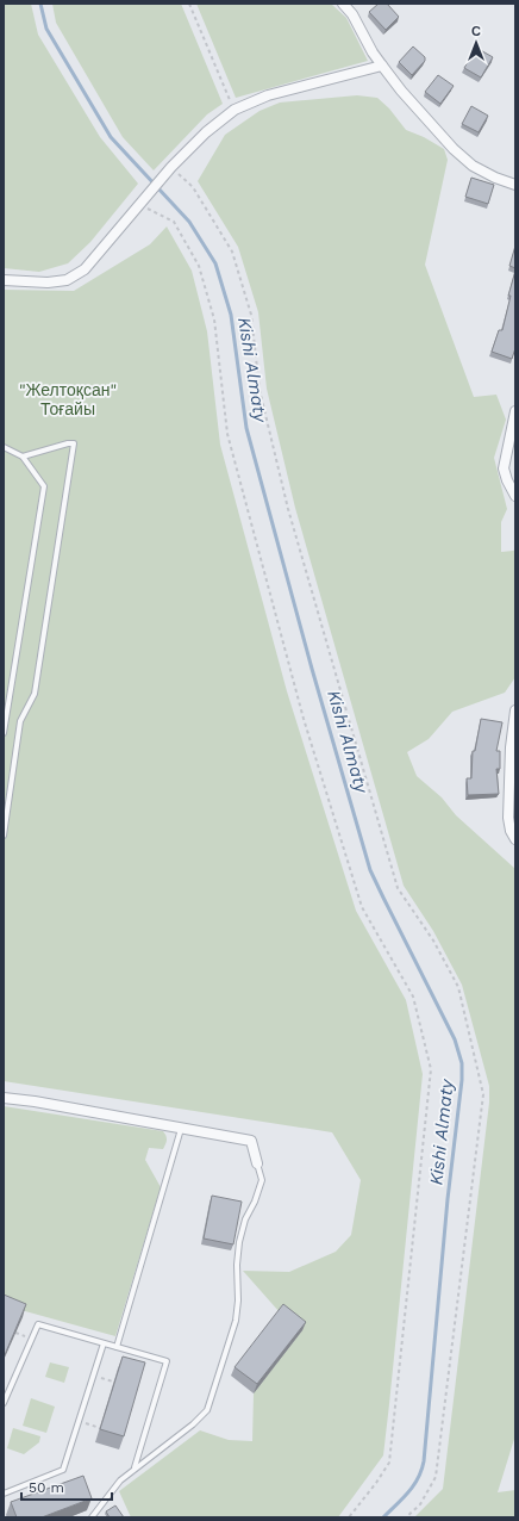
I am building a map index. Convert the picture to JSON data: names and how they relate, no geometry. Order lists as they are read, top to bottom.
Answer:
{
  "water": ["Kіshі Almaty"],
  "parks": ["\"Желтоқсан\" Тоғайы"],
  "scale_bar": "50 m",
  "north": "top"
}
